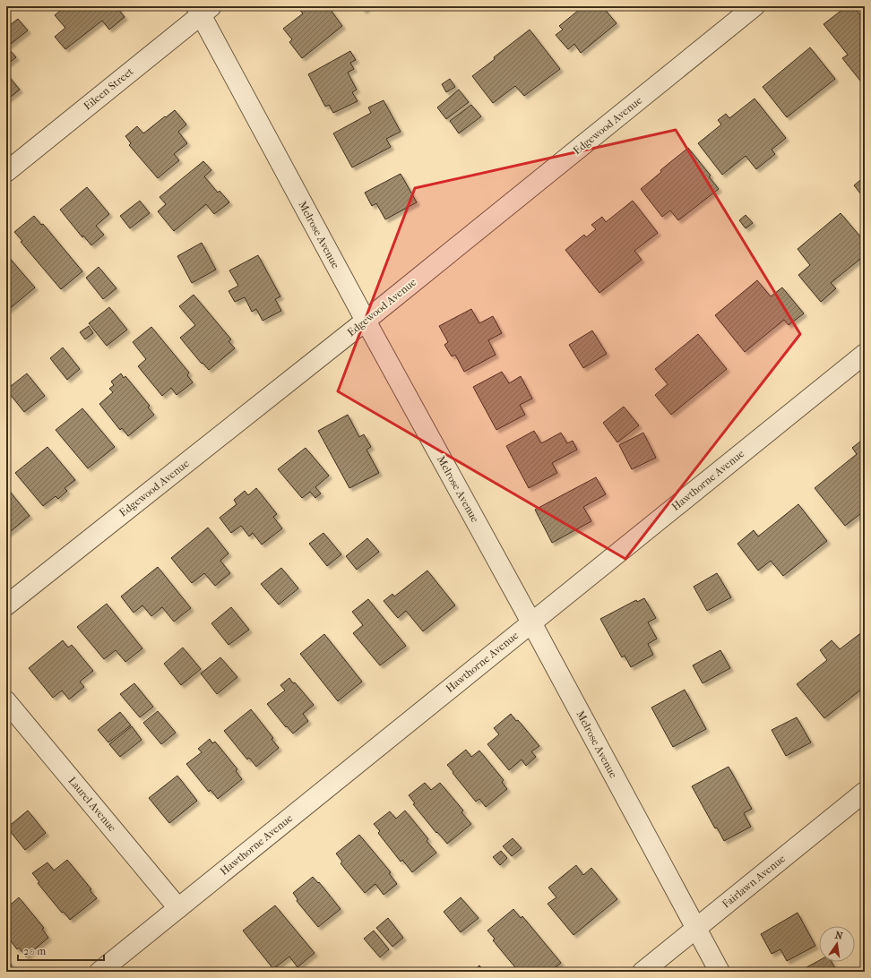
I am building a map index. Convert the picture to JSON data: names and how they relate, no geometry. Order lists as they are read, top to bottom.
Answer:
{
  "streets": {
    "street": [
      "Eileen Street",
      "Edgewood Avenue",
      "Melrose Avenue",
      "Hawthorne Avenue",
      "Laurel Avenue",
      "Fairlawn Avenue"
    ]
  },
  "crossings": [
    ["Eileen Street", "Melrose Avenue"],
    ["Edgewood Avenue", "Melrose Avenue"],
    ["Melrose Avenue", "Hawthorne Avenue"],
    ["Melrose Avenue", "Fairlawn Avenue"],
    ["Hawthorne Avenue", "Laurel Avenue"]
  ],
  "scale_bar": "20 m",
  "north": "top"
}
